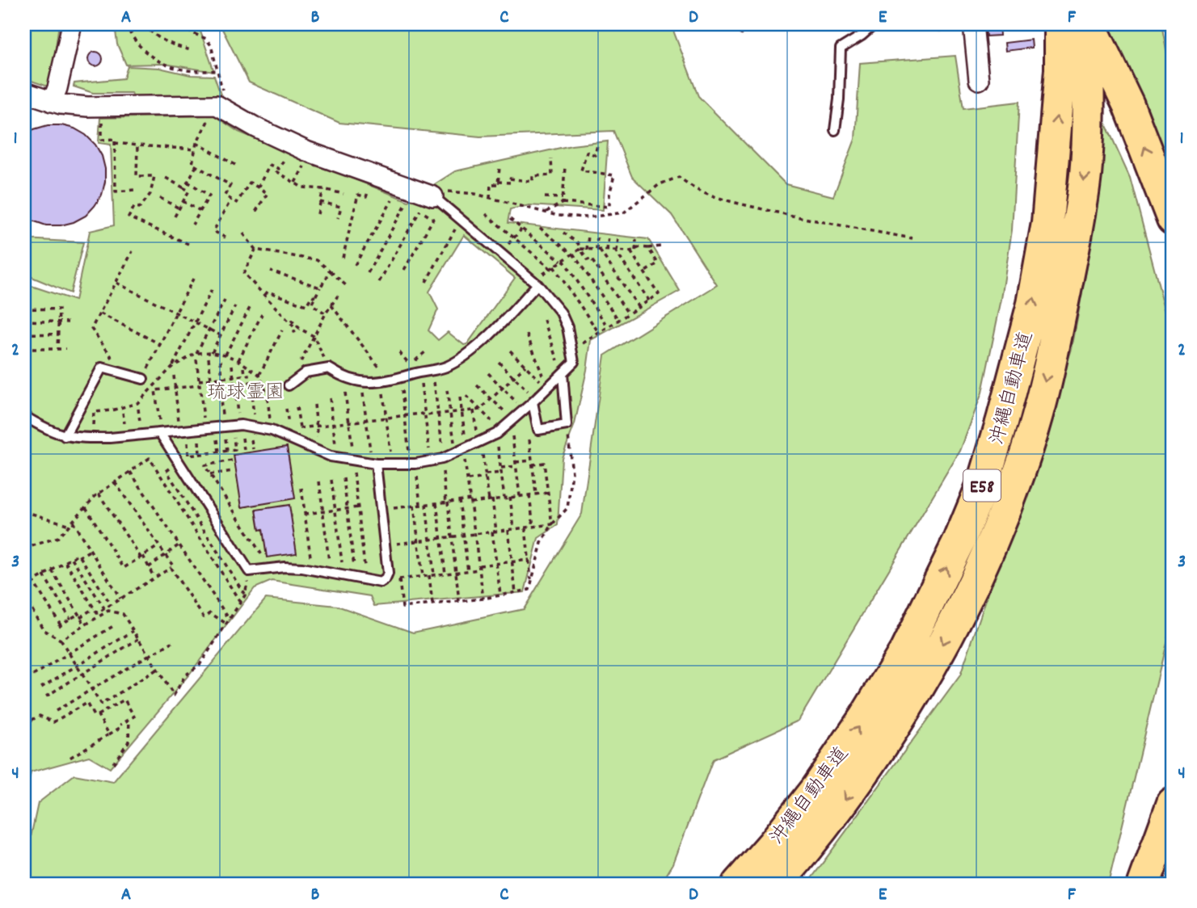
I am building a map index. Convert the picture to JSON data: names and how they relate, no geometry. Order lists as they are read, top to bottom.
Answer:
{
  "streets": {
    "highway": ["沖縄自動車道", "E58"]
  },
  "crossings": [
    ["沖縄自動車道", "E58"]
  ],
  "parks": ["琉球霊園"],
  "grid": {
    "columns": [
      "A",
      "B",
      "C",
      "D",
      "E",
      "F"
    ],
    "rows": [
      "1",
      "2",
      "3",
      "4"
    ]
  }
}
